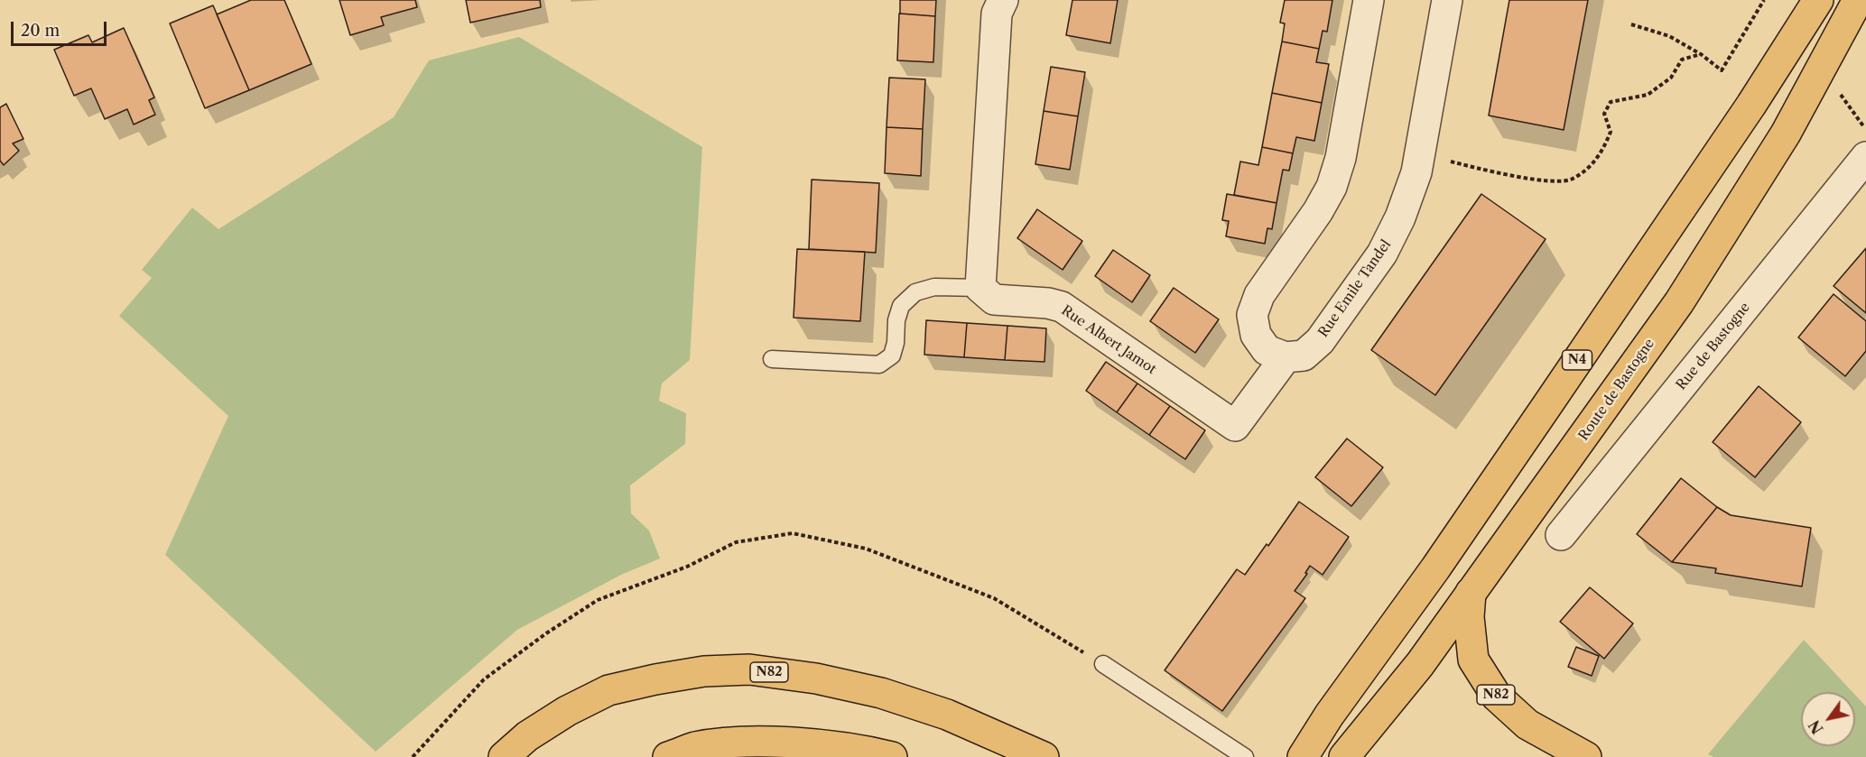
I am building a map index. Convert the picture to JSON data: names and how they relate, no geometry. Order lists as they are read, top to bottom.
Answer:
{
  "streets": {
    "main road": ["N4", "Route de Bastogne", "N82"],
    "street": ["Rue Emile Tandel", "Rue Albert Jamot", "Rue de Bastogne"]
  },
  "crossings": [
    ["Rue Emile Tandel", "Rue Albert Jamot"],
    ["Route de Bastogne", "N82"]
  ],
  "scale_bar": "20 m",
  "north": "bottom left"
}
